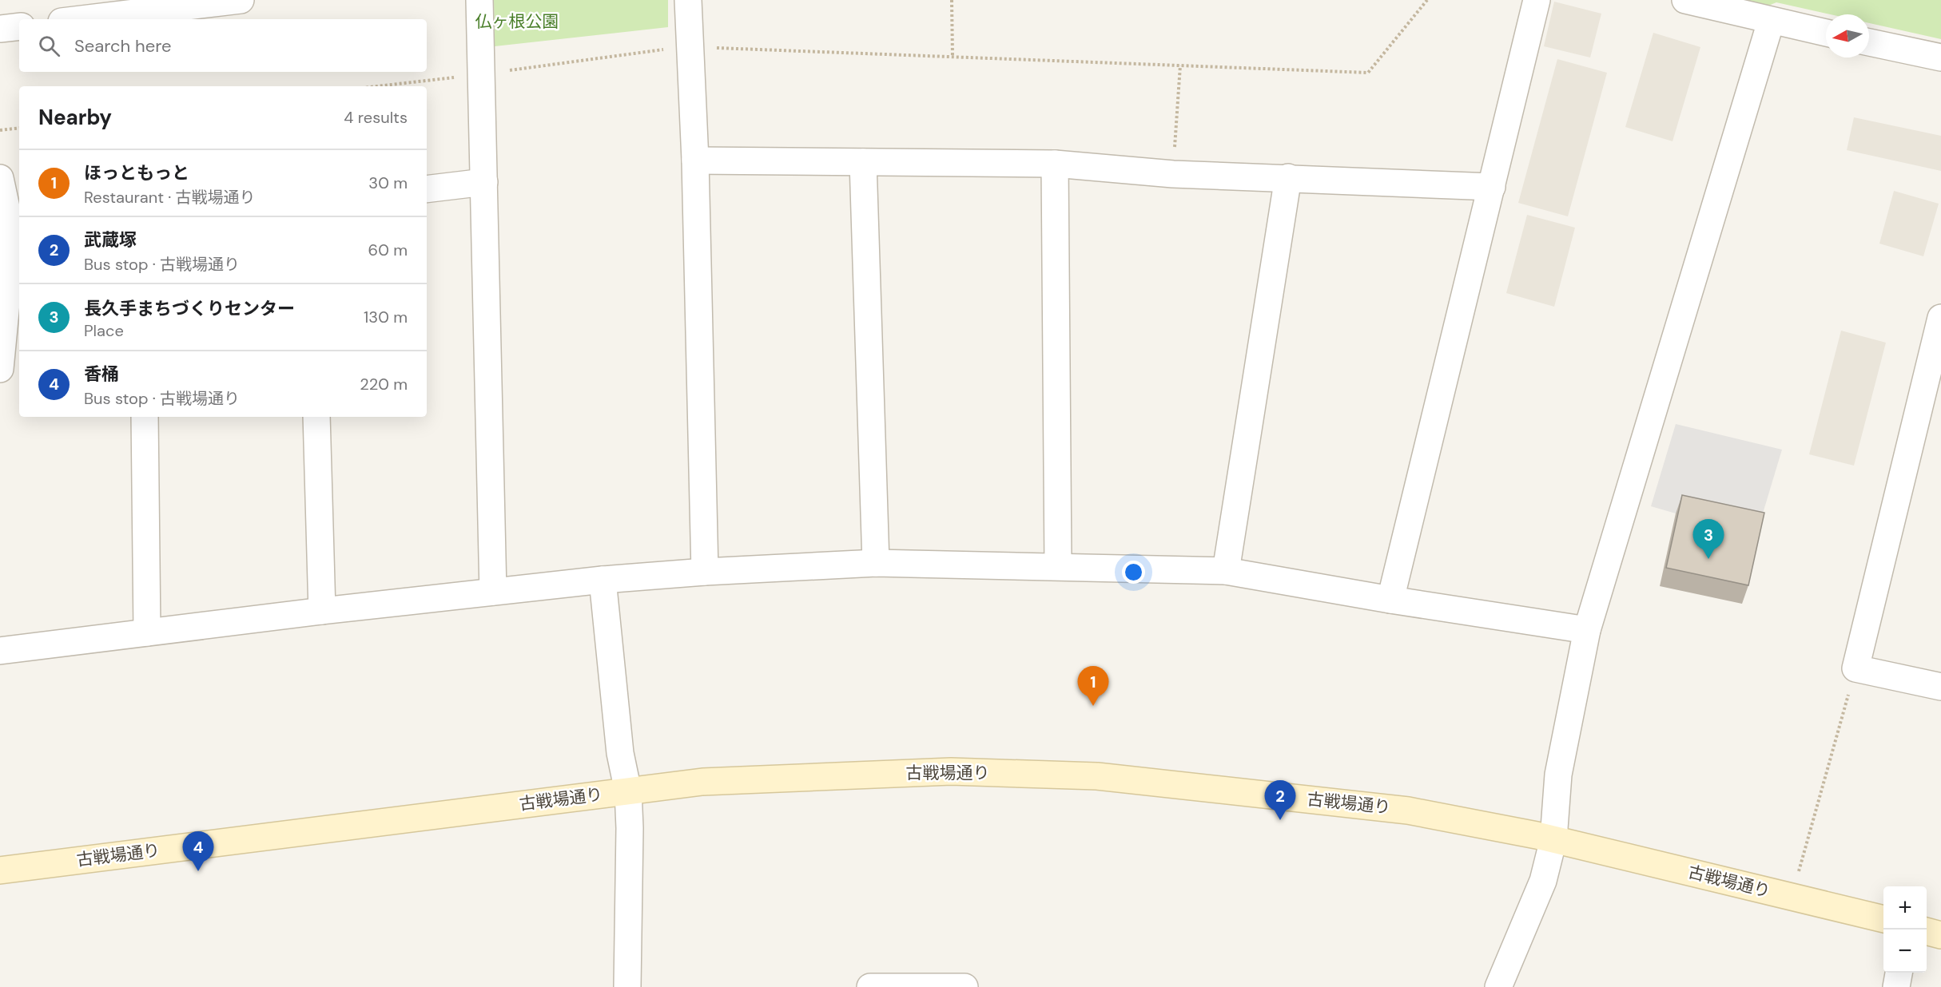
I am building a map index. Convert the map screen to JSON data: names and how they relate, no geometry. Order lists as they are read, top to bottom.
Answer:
{
  "streets": {
    "street": ["古戦場通り"]
  },
  "parks": ["仏ヶ根公園"],
  "north": "left",
  "page": {
    "search": "Search here",
    "heading": ["Nearby", "4 results"],
    "list": [
      {
        "mark": "1",
        "name": "ほっともっと",
        "note": "Restaurant · 古戦場通り",
        "value": "30 m"
      },
      {
        "mark": "2",
        "name": "武蔵塚",
        "note": "Bus stop · 古戦場通り",
        "value": "60 m"
      },
      {
        "mark": "3",
        "name": "長久手まちづくりセンター",
        "note": "Place",
        "value": "130 m"
      },
      {
        "mark": "4",
        "name": "香桶",
        "note": "Bus stop · 古戦場通り",
        "value": "220 m"
      }
    ],
    "pins": [
      "3",
      "1",
      "2",
      "4"
    ],
    "map_buttons": ["+", "−"]
  }
}
